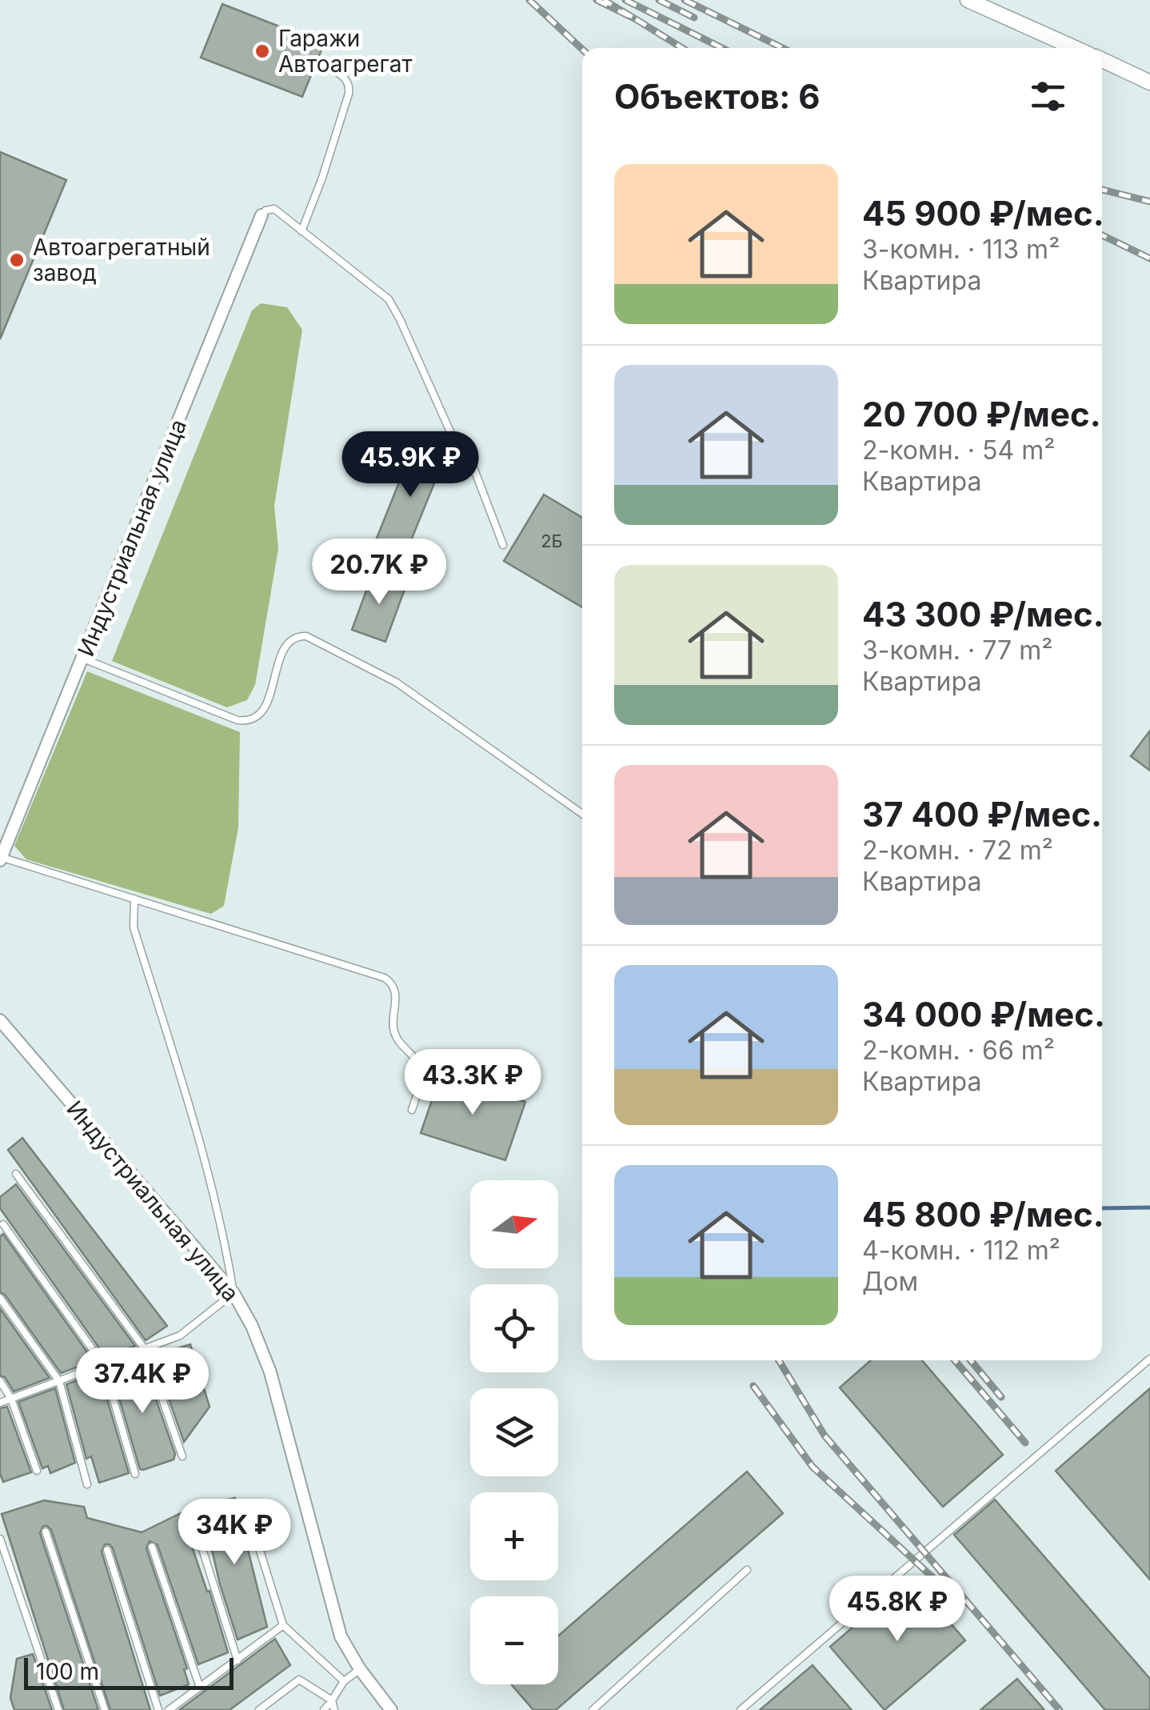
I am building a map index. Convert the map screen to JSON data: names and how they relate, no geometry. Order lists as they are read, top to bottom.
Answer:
{
  "streets": {
    "street": ["Индустриальная улица"]
  },
  "places": ["Гаражи Автоагрегат", "Автоагрегатный завод"],
  "house_numbers": ["2Б"],
  "scale_bar": "100 m",
  "north": "right",
  "page": {
    "heading": "Объектов: 6",
    "list": [
      {
        "name": "45 900 ₽/мес.",
        "note": "3-комн. · 113 m² · Квартира"
      },
      {
        "name": "20 700 ₽/мес.",
        "note": "2-комн. · 54 m² · Квартира"
      },
      {
        "name": "43 300 ₽/мес.",
        "note": "3-комн. · 77 m² · Квартира"
      },
      {
        "name": "37 400 ₽/мес.",
        "note": "2-комн. · 72 m² · Квартира"
      },
      {
        "name": "34 000 ₽/мес.",
        "note": "2-комн. · 66 m² · Квартира"
      },
      {
        "name": "45 800 ₽/мес.",
        "note": "4-комн. · 112 m² · Дом"
      }
    ],
    "price": [
      "45.9K ₽",
      "20.7K ₽",
      "43.3K ₽",
      "37.4K ₽",
      "34K ₽",
      "45.8K ₽"
    ],
    "map_buttons": ["+", "−"],
    "scale": "100 m"
  }
}
